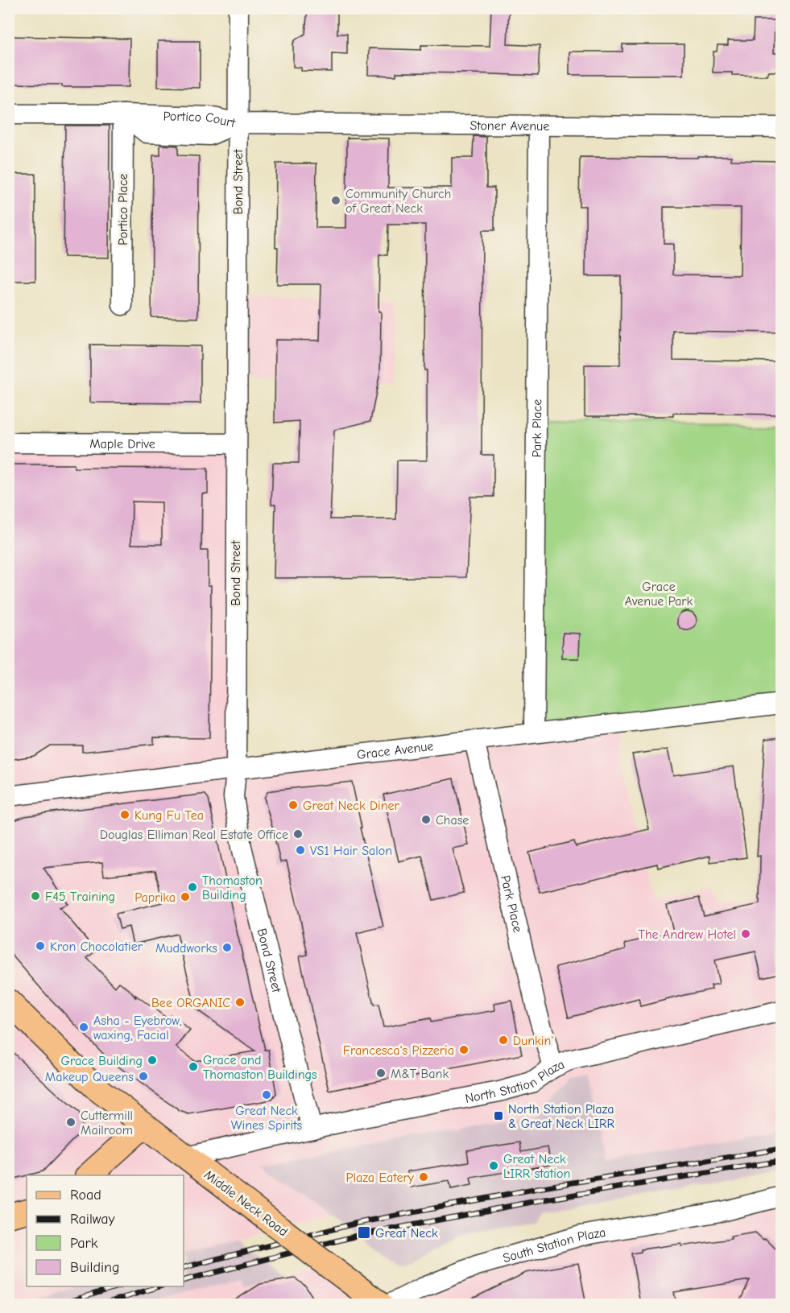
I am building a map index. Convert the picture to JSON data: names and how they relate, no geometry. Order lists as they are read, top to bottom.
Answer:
{
  "streets": {
    "main road": ["Middle Neck Road"],
    "street": [
      "Portico Court",
      "Stoner Avenue",
      "Bond Street",
      "Portico Place",
      "Park Place",
      "Maple Drive",
      "Grace Avenue",
      "North Station Plaza",
      "South Station Plaza"
    ]
  },
  "crossings": [
    ["Portico Court", "Stoner Avenue"],
    ["Portico Court", "Bond Street"],
    ["Portico Court", "Portico Place"],
    ["Stoner Avenue", "Bond Street"],
    ["Stoner Avenue", "Park Place"],
    ["Bond Street", "Maple Drive"],
    ["Bond Street", "Grace Avenue"],
    ["Bond Street", "North Station Plaza"],
    ["Park Place", "Grace Avenue"],
    ["Park Place", "North Station Plaza"],
    ["North Station Plaza", "Middle Neck Road"]
  ],
  "parks": ["Grace Avenue Park"],
  "places": {
    "other": [
      "Community Church of Great Neck",
      "Great Neck Diner",
      "Kung Fu Tea",
      "Chase",
      "Douglas Elliman Real Estate Office",
      "VS1 Hair Salon",
      "Thomaston Building",
      "F45 Training",
      "Paprika",
      "The Andrew Hotel",
      "Kron Chocolatier",
      "Muddworks",
      "Bee ORGANIC",
      "Asha - Eyebrow, waxing, Facial",
      "Dunkin'",
      "Francesca's Pizzeria",
      "Grace Building",
      "Grace and Thomaston Buildings",
      "M&T Bank",
      "Makeup Queens",
      "Great Neck Wines Spirits",
      "Cuttermill Mailroom",
      "Great Neck LIRR station",
      "Plaza Eatery"
    ],
    "transit": ["North Station Plaza & Great Neck LIRR", "Great Neck"]
  },
  "legend": [
    "Road",
    "Railway",
    "Park",
    "Building"
  ]
}
